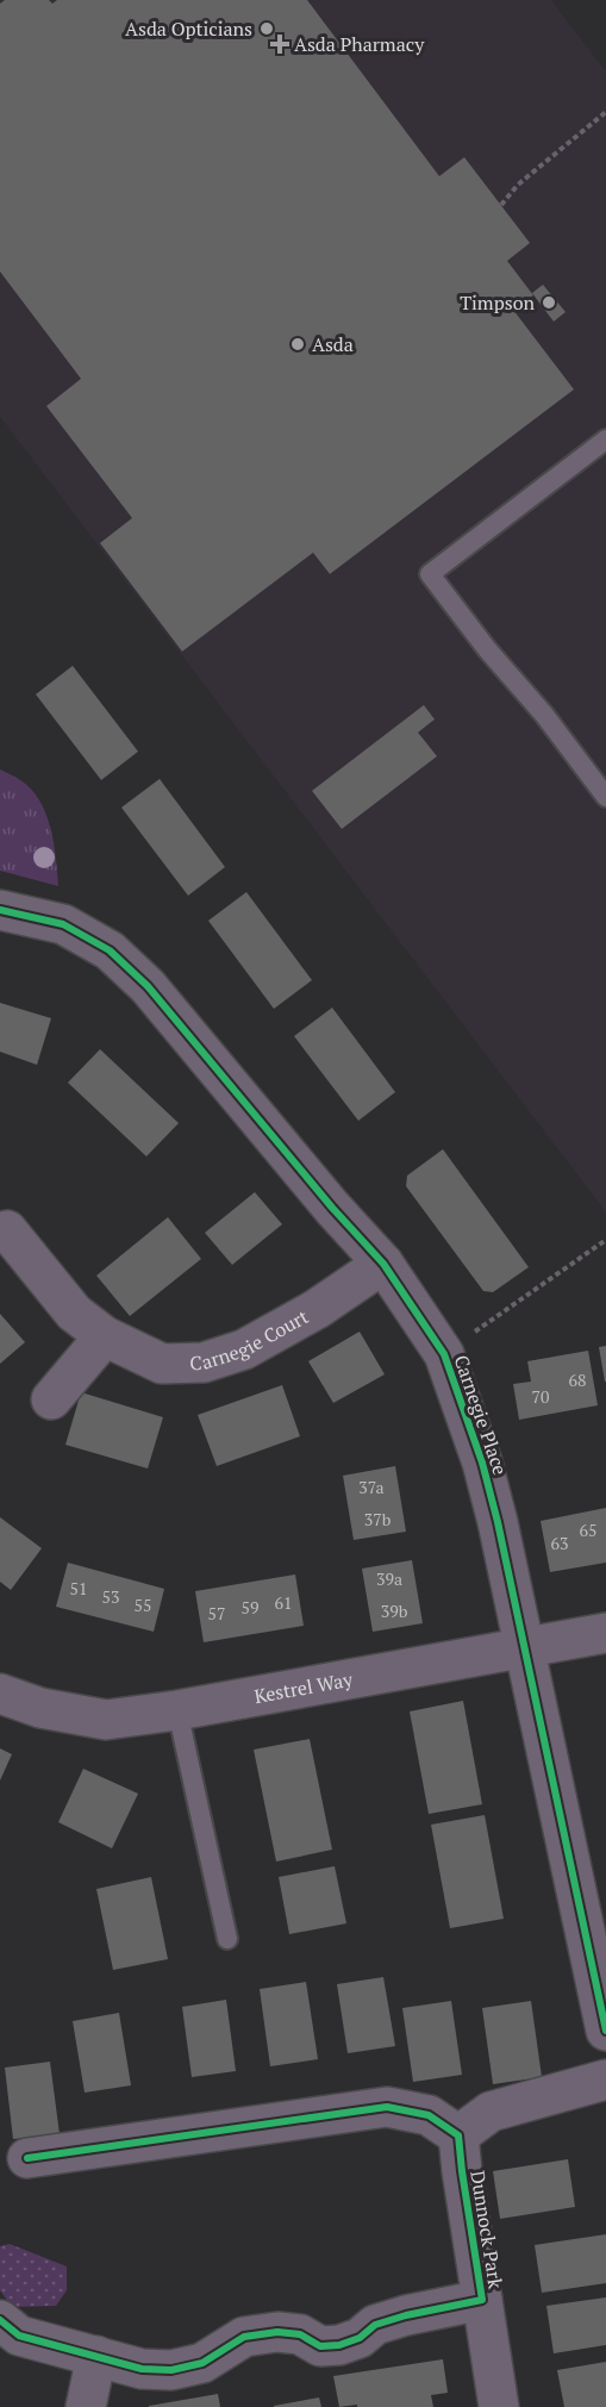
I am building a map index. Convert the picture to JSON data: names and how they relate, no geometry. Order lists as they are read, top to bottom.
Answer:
{
  "streets": {
    "street": [
      "Carnegie Court",
      "Carnegie Place",
      "Kestrel Way",
      "Dunnock Park"
    ]
  },
  "crossings": [
    ["Carnegie Court", "Carnegie Place"],
    ["Carnegie Place", "Kestrel Way"]
  ],
  "places": {
    "other": ["Asda Opticians", "Timpson", "Asda"],
    "health": ["Asda Pharmacy"]
  },
  "house_numbers": [
    "68",
    "70",
    "37a",
    "37b",
    "65",
    "63",
    "39a",
    "51",
    "53",
    "61",
    "55",
    "59",
    "39b",
    "57"
  ]
}
